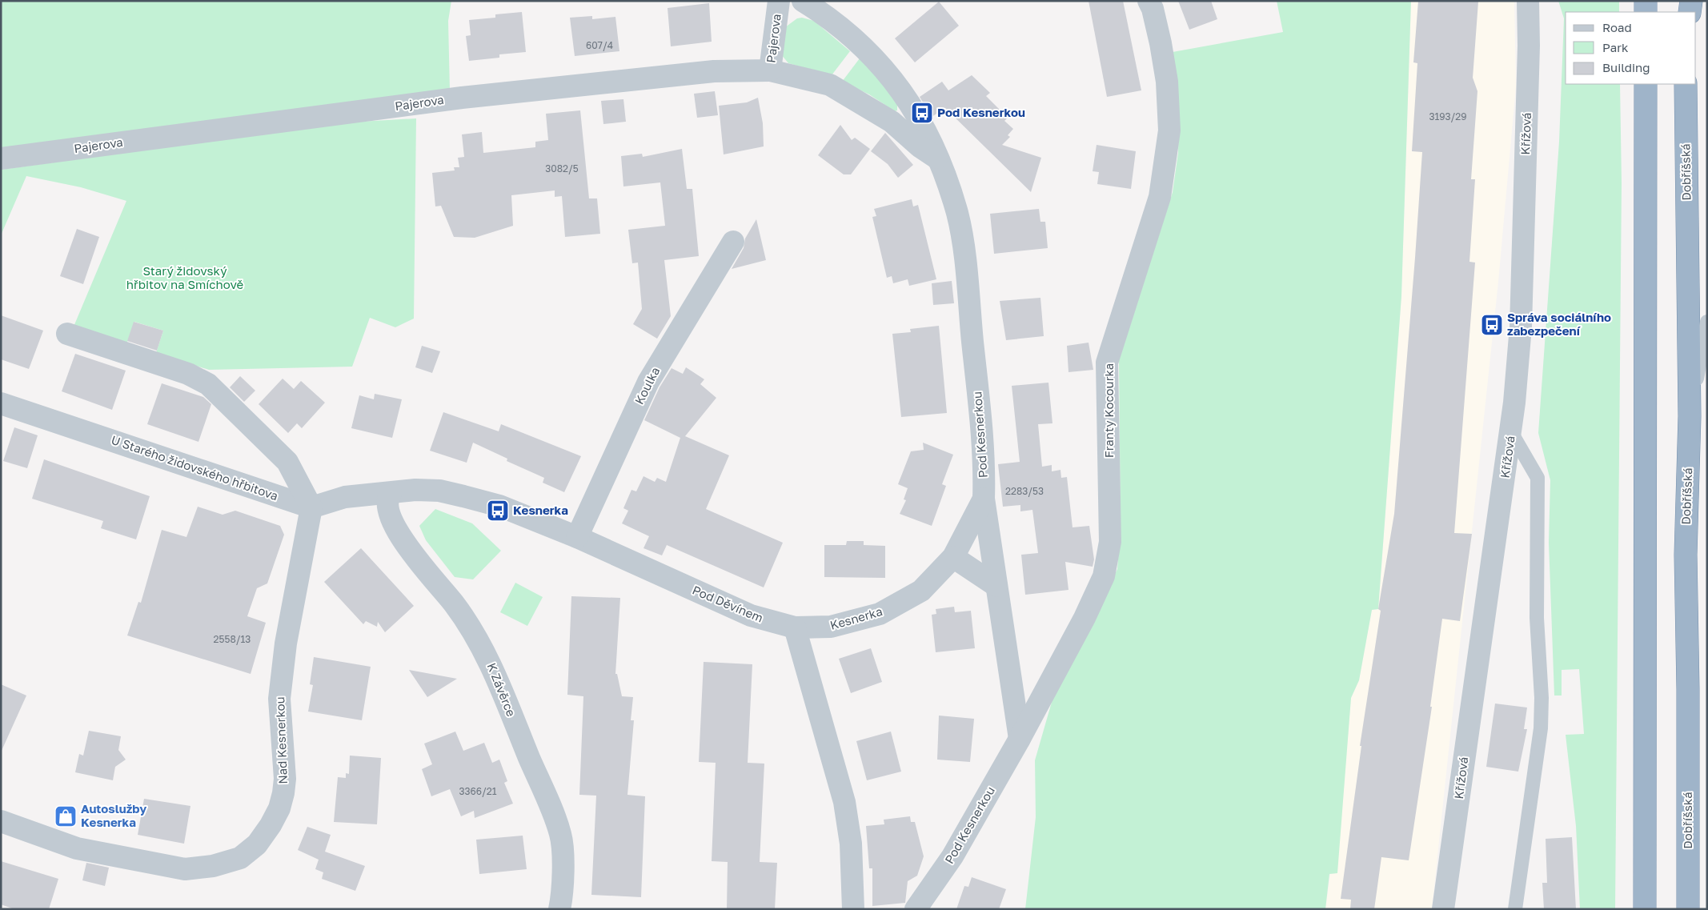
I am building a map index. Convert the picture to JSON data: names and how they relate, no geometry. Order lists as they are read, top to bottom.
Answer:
{
  "streets": {
    "highway": ["Dobříšská"],
    "street": [
      "Pajerova",
      "Křížová",
      "Koulka",
      "Franty Kocourka",
      "Pod Kesnerkou",
      "U Starého židovského hřbitova",
      "Pod Děvínem",
      "Kesnerka",
      "K Závěrce",
      "Nad Kesnerkou"
    ]
  },
  "crossings": [
    ["Koulka", "Pod Děvínem"],
    ["Franty Kocourka", "Pod Kesnerkou"],
    ["Pod Kesnerkou", "Kesnerka"],
    ["U Starého židovského hřbitova", "Nad Kesnerkou"],
    ["Pod Děvínem", "Kesnerka"],
    ["Pod Děvínem", "K Závěrce"]
  ],
  "parks": ["Starý židovský hřbitov na Smíchově"],
  "places": {
    "bus stop": ["Pod Kesnerkou", "Správa sociálního zabezpečení", "Kesnerka"],
    "shop": ["Autoslužby Kesnerka"]
  },
  "house_numbers": [
    "607/4",
    "3193/29",
    "3082/5",
    "2283/53",
    "2558/13",
    "3366/21"
  ],
  "legend": ["Road", "Park", "Building"]
}
